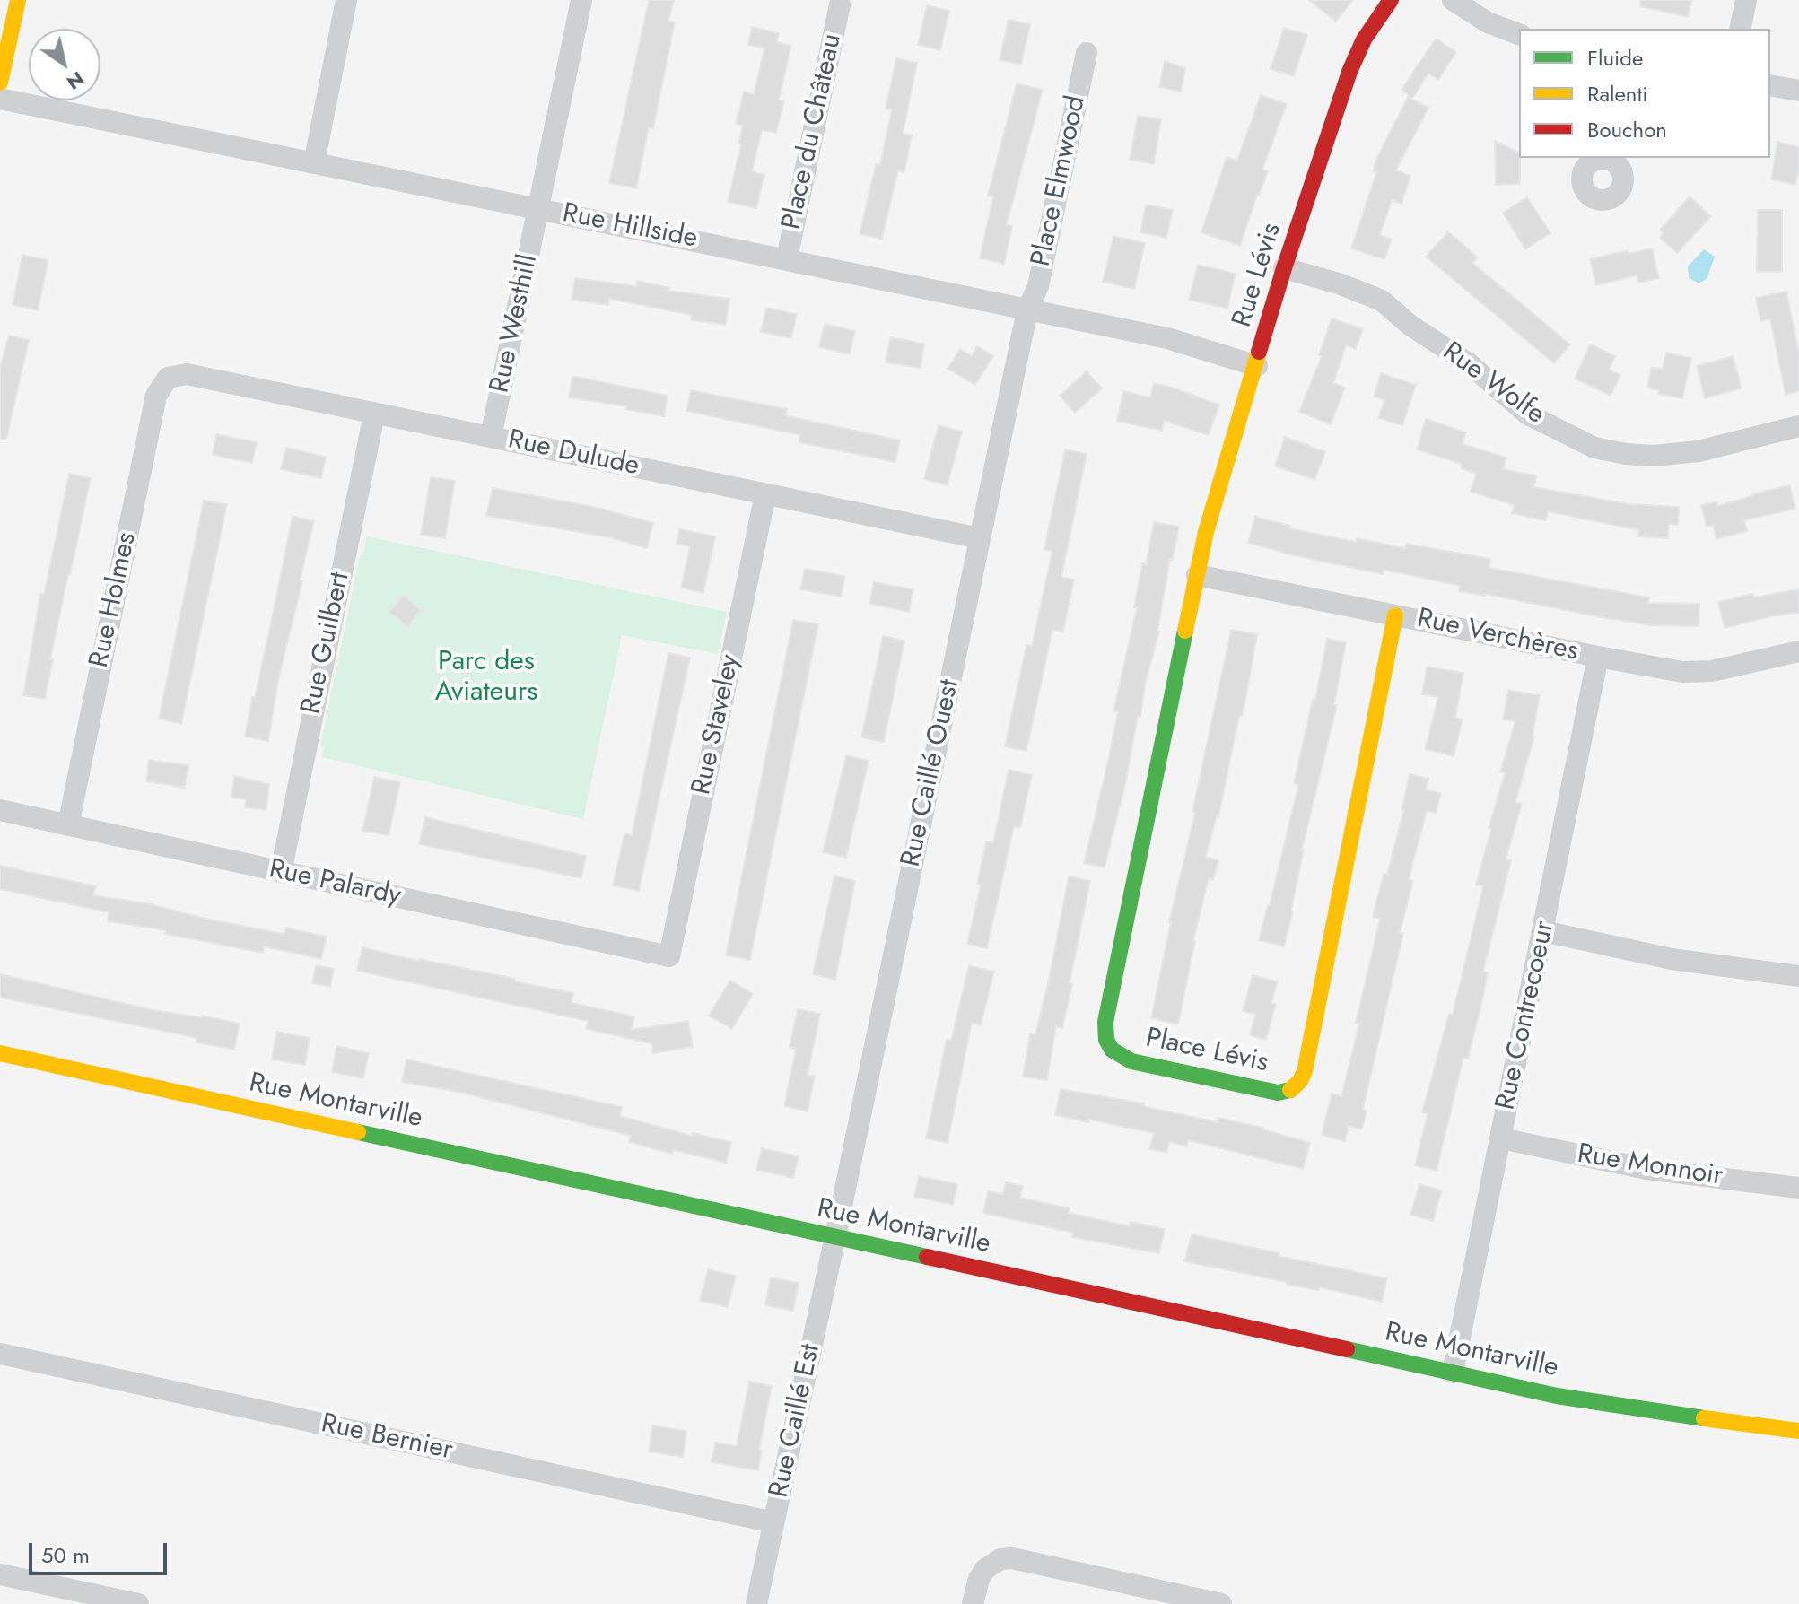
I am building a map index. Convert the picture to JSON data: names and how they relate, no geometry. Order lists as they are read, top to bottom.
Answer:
{
  "streets": {
    "street": [
      "Place du Château",
      "Place Elmwood",
      "Rue Hillside",
      "Rue Lévis",
      "Rue Westhill",
      "Rue Wolfe",
      "Rue Dulude",
      "Rue Holmes",
      "Rue Verchères",
      "Rue Guilbert",
      "Rue Staveley",
      "Rue Caillé Ouest",
      "Rue Palardy",
      "Rue Contrecoeur",
      "Place Lévis",
      "Rue Montarville",
      "Rue Monnoir",
      "Rue Caillé Est",
      "Rue Bernier"
    ]
  },
  "crossings": [
    ["Place du Château", "Rue Hillside"],
    ["Place Elmwood", "Rue Hillside"],
    ["Place Elmwood", "Rue Caillé Ouest"],
    ["Rue Hillside", "Rue Lévis"],
    ["Rue Hillside", "Rue Westhill"],
    ["Rue Hillside", "Rue Caillé Ouest"],
    ["Rue Lévis", "Rue Wolfe"],
    ["Rue Lévis", "Rue Verchères"],
    ["Rue Lévis", "Place Lévis"],
    ["Rue Westhill", "Rue Dulude"],
    ["Rue Dulude", "Rue Holmes"],
    ["Rue Dulude", "Rue Guilbert"],
    ["Rue Dulude", "Rue Staveley"],
    ["Rue Dulude", "Rue Caillé Ouest"],
    ["Rue Holmes", "Rue Palardy"],
    ["Rue Verchères", "Rue Contrecoeur"],
    ["Rue Verchères", "Place Lévis"],
    ["Rue Guilbert", "Rue Palardy"],
    ["Rue Staveley", "Rue Palardy"],
    ["Rue Caillé Ouest", "Rue Montarville"],
    ["Rue Caillé Ouest", "Rue Caillé Est"],
    ["Rue Contrecoeur", "Rue Montarville"],
    ["Rue Contrecoeur", "Rue Monnoir"],
    ["Rue Montarville", "Rue Caillé Est"],
    ["Rue Caillé Est", "Rue Bernier"]
  ],
  "parks": ["Parc des Aviateurs"],
  "legend": ["Fluide", "Ralenti", "Bouchon"],
  "scale_bar": "50 m",
  "north": "bottom right"
}
